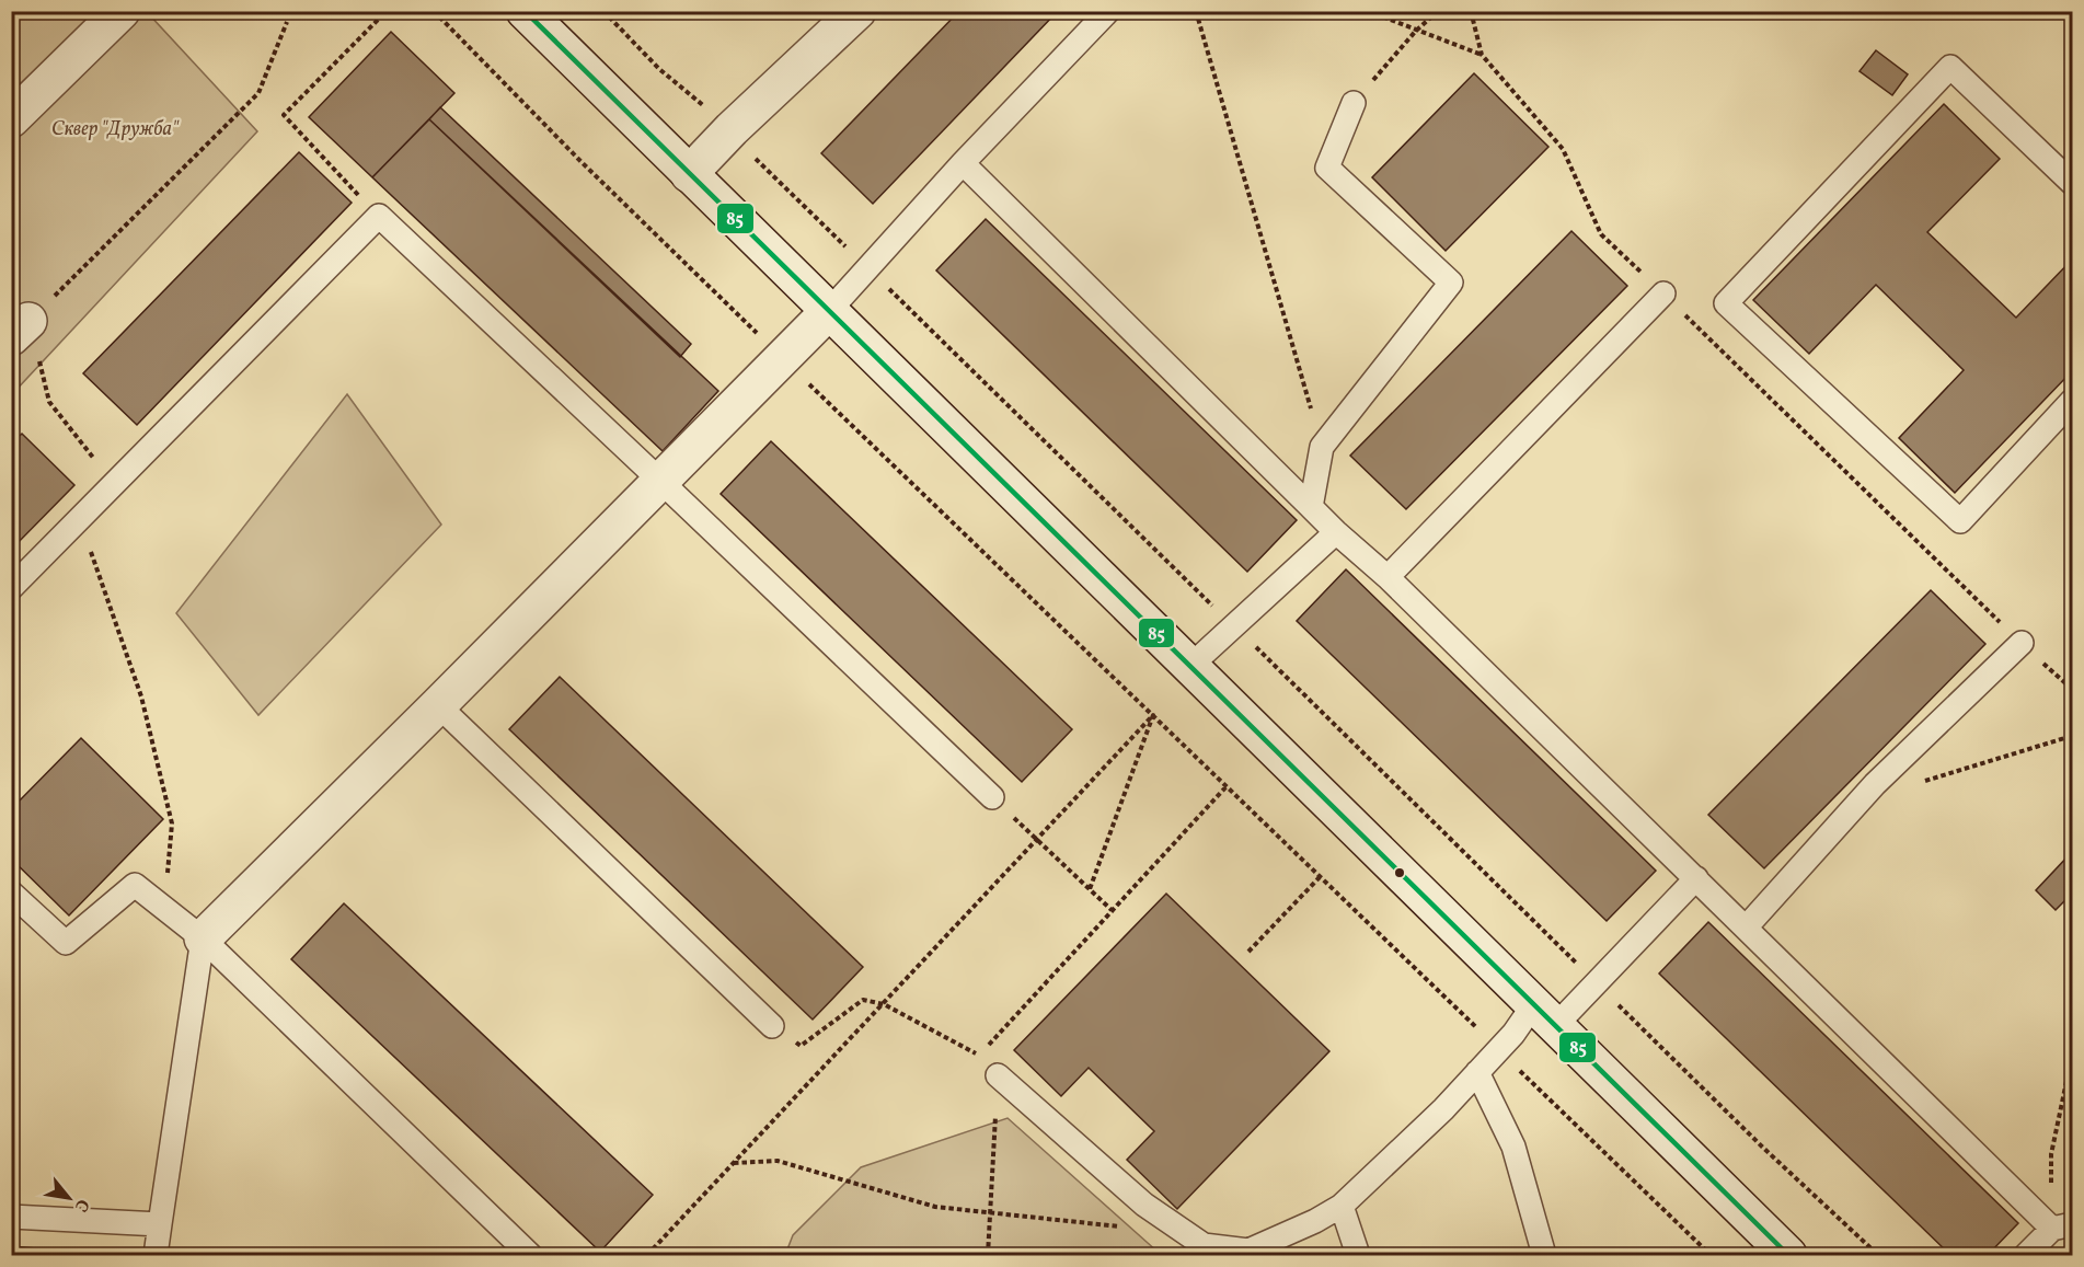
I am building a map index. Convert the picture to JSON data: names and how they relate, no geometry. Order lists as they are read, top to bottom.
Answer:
{
  "parks": ["Сквер \"Дружба\""],
  "lines": ["transit line 85"],
  "north": "bottom right"
}
